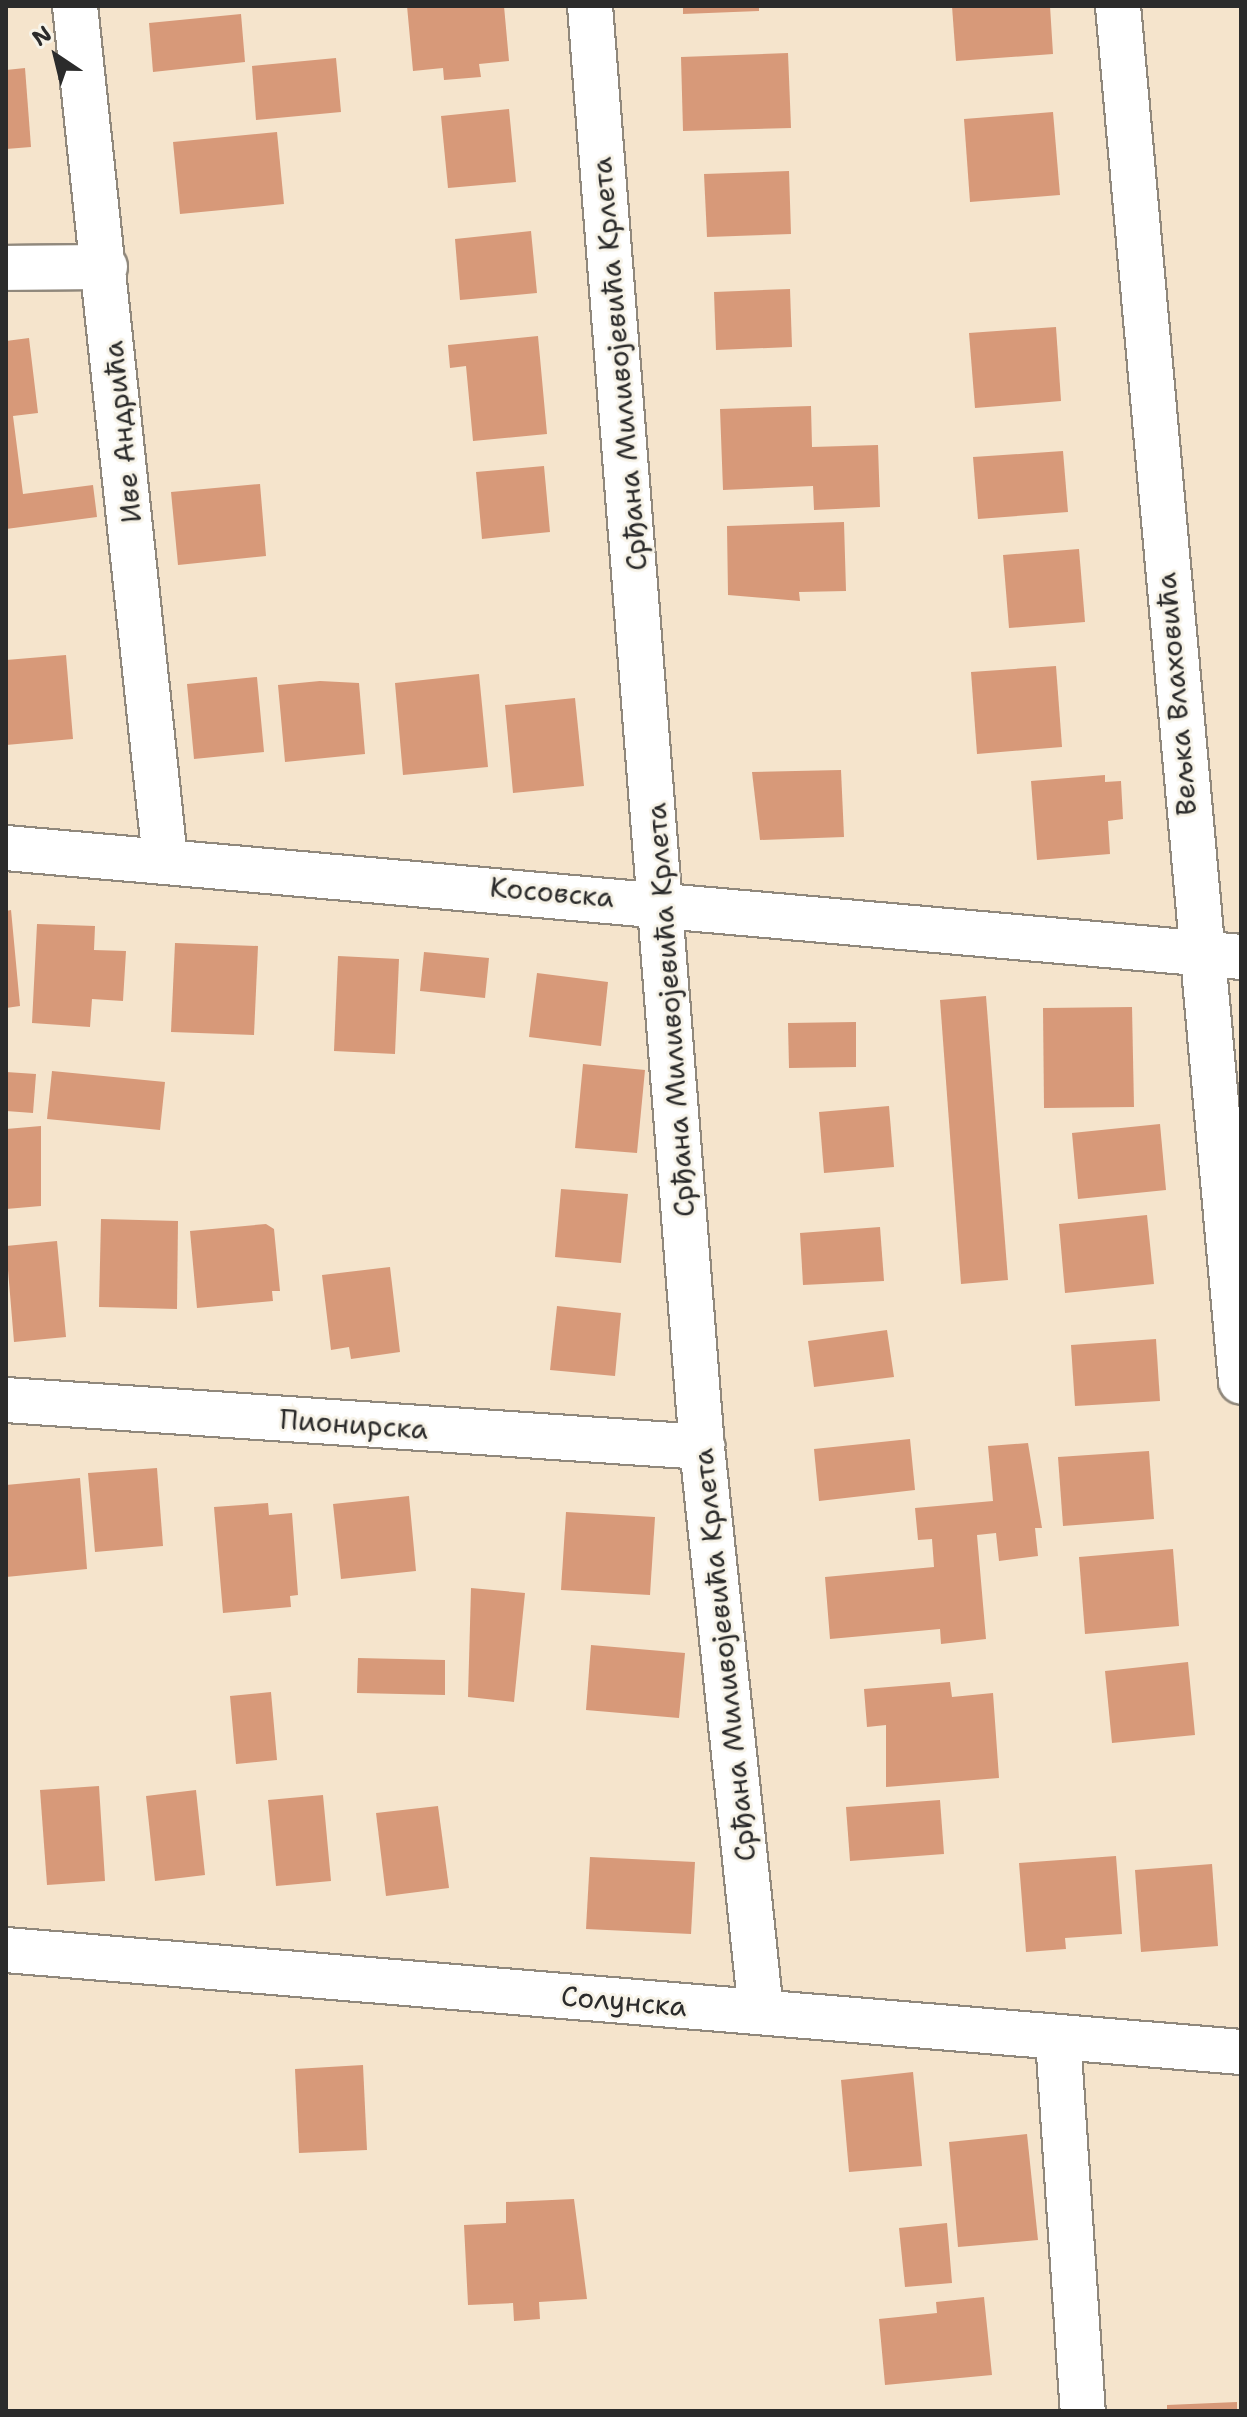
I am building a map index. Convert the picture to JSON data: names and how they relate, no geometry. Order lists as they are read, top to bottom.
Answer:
{
  "streets": {
    "street": [
      "Срђана Миливојевића Крлета",
      "Иве Андрића",
      "Вељка Влаховића",
      "Косовска",
      "Пионирска",
      "Солунска"
    ]
  },
  "crossings": [
    ["Срђана Миливојевића Крлета", "Косовска"],
    ["Срђана Миливојевића Крлета", "Пионирска"],
    ["Срђана Миливојевића Крлета", "Солунска"],
    ["Иве Андрића", "Косовска"],
    ["Вељка Влаховића", "Косовска"]
  ],
  "north": "top left"
}
